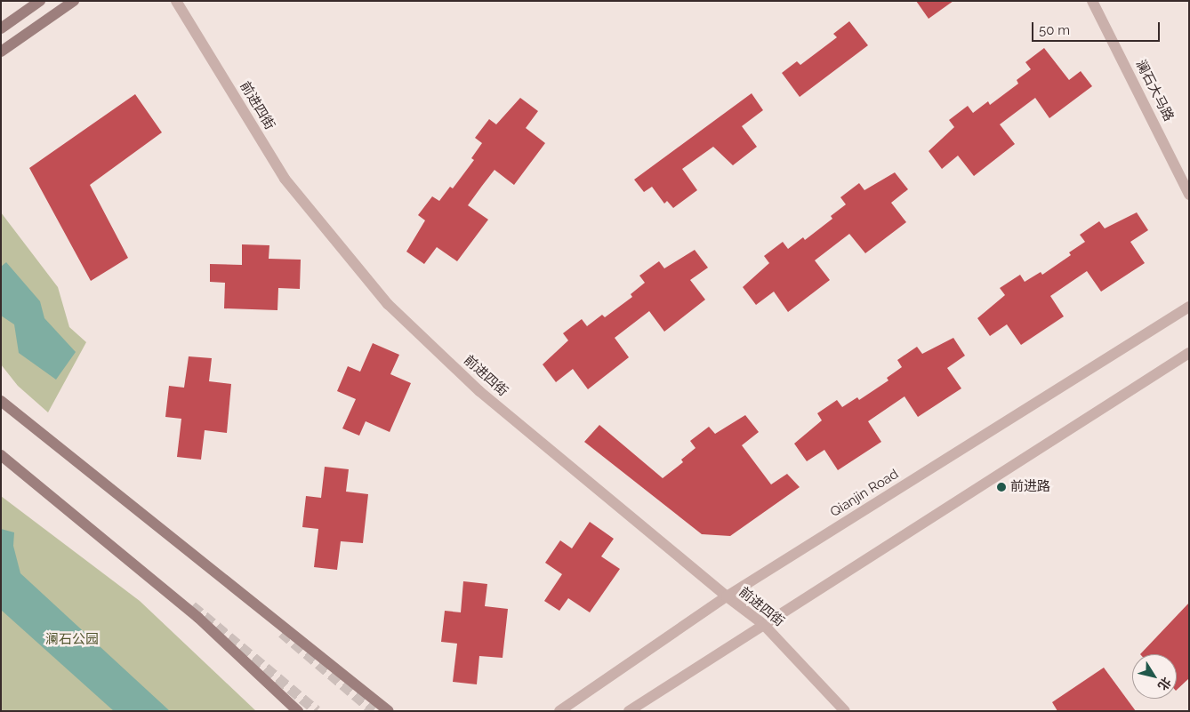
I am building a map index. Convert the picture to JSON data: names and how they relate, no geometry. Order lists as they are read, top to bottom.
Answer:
{
  "streets": {
    "street": ["澜石大马路", "前进四街", "Qianjin Road"]
  },
  "crossings": [
    ["前进四街", "Qianjin Road"]
  ],
  "parks": ["澜石公园"],
  "places": ["前进路"],
  "scale_bar": "50 m",
  "north": "bottom right"
}
